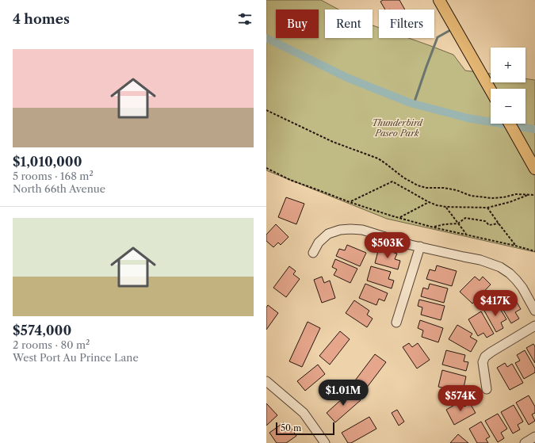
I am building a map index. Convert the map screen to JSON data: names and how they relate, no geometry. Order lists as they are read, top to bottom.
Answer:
{
  "parks": ["Thunderbird Paseo Park"],
  "scale_bar": "50 m",
  "page": {
    "heading": "4 homes",
    "chip": ["Buy", "Rent", "Filters"],
    "list": [
      {
        "name": "$1,010,000",
        "note": "5 rooms · 168 m² · North 66th Avenue"
      },
      {
        "name": "$574,000",
        "note": "2 rooms · 80 m² · West Port Au Prince Lane"
      }
    ],
    "map_buttons": ["+", "−"],
    "price": [
      "$503K",
      "$417K",
      "$1.01M",
      "$574K"
    ],
    "scale": "50 m"
  }
}
